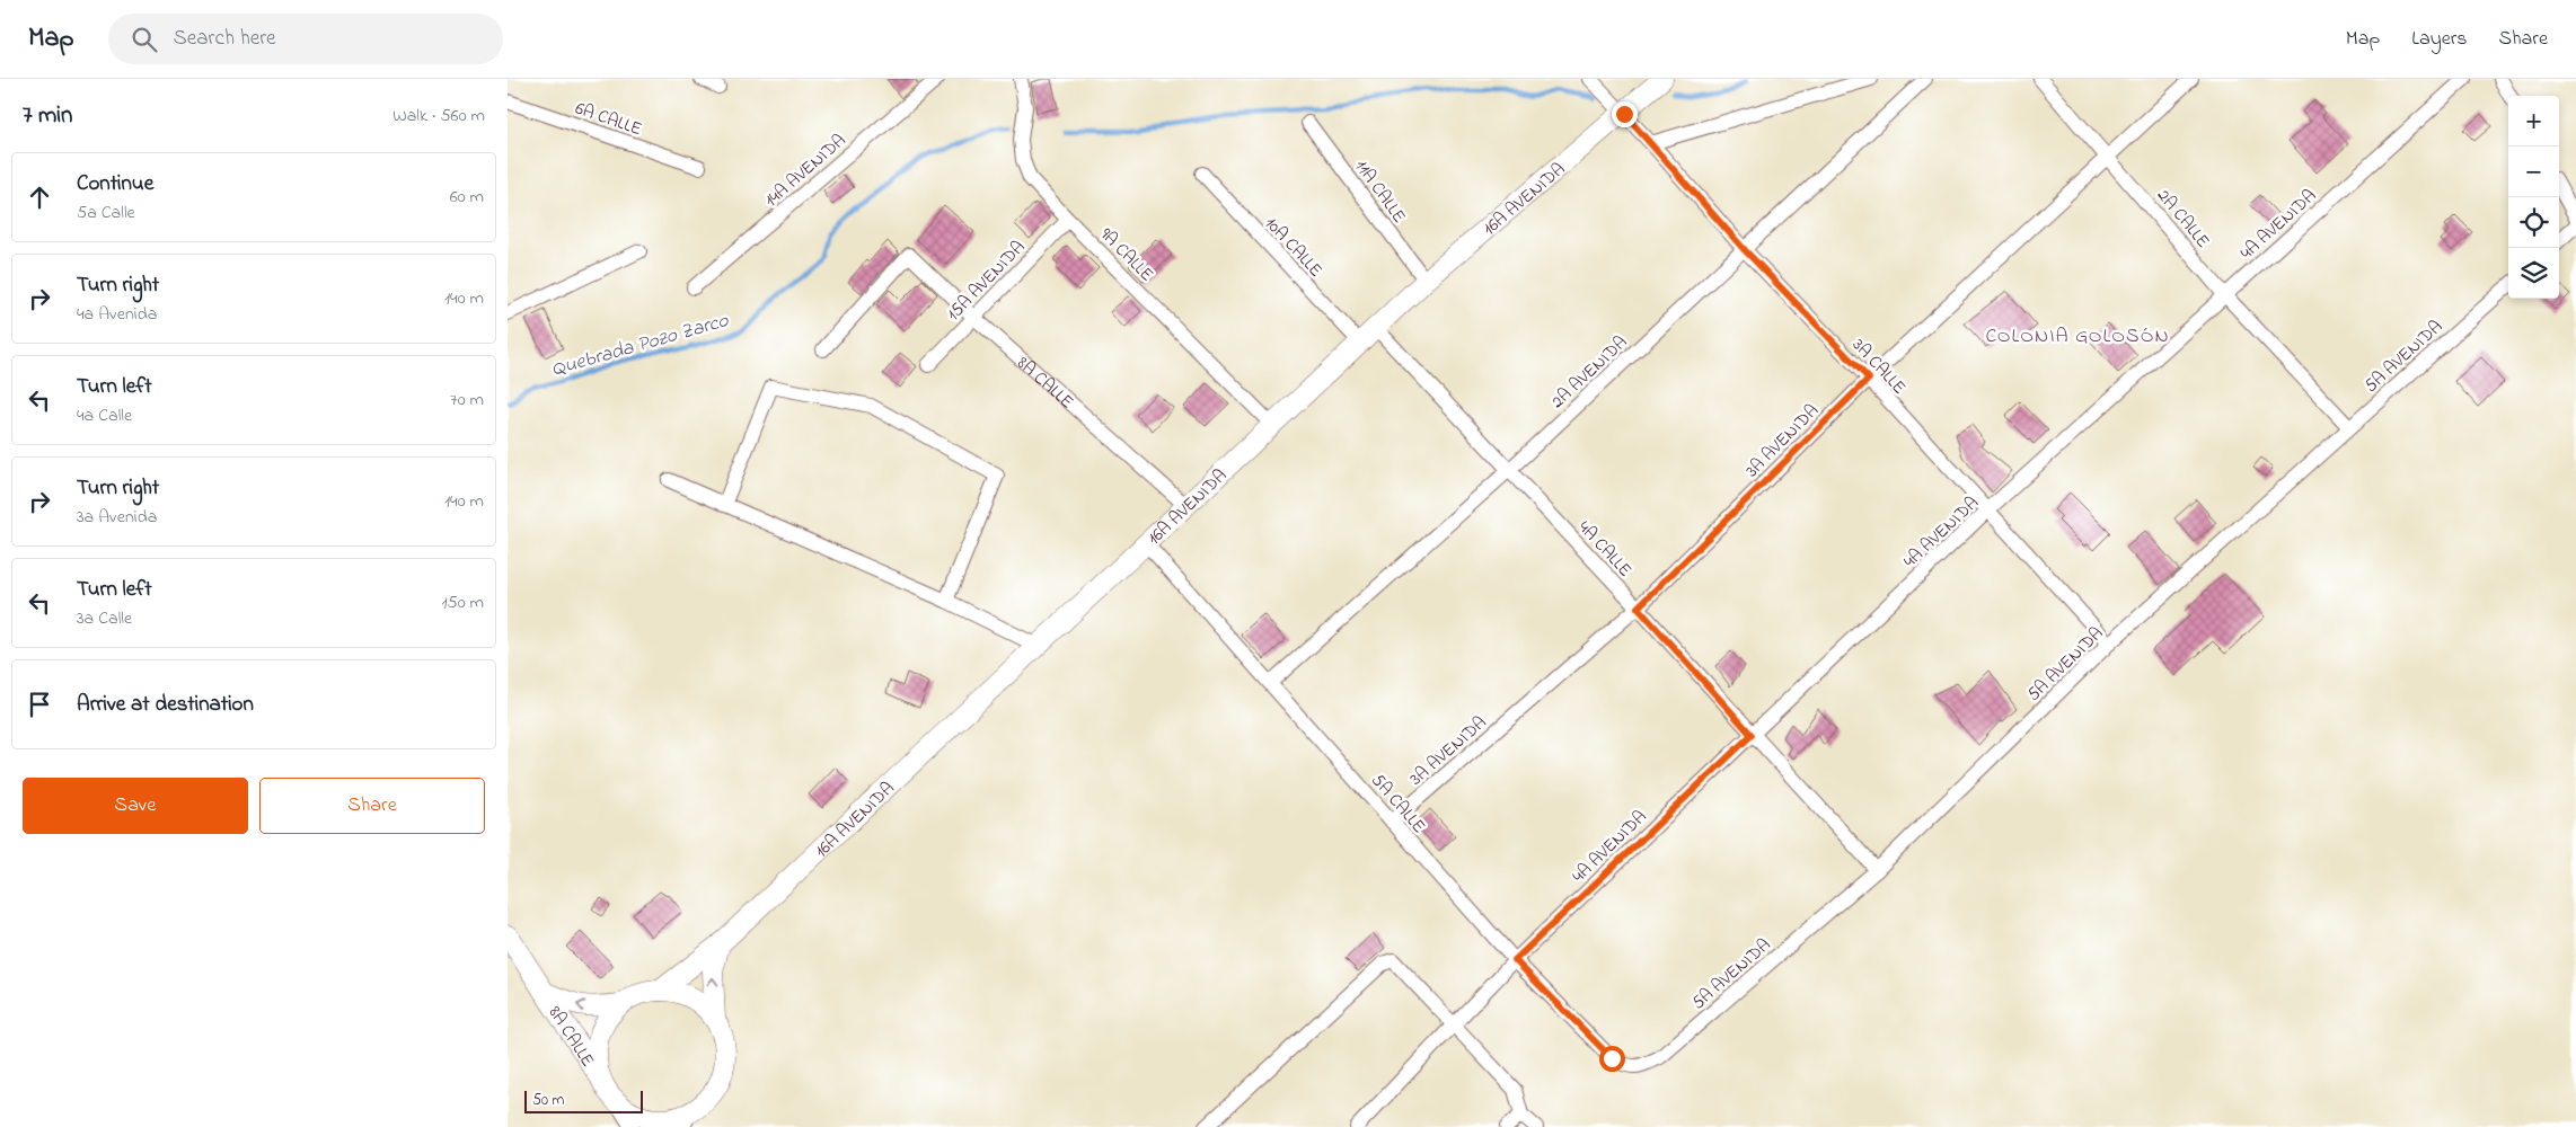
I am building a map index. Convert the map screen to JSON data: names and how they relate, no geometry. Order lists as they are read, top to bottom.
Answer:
{
  "streets": {
    "street": [
      "6A CALLE",
      "14A AVENIDA",
      "11A CALLE",
      "16A AVENIDA",
      "2A CALLE",
      "4A AVENIDA",
      "10A CALLE",
      "9A CALLE",
      "15A AVENIDA",
      "5A AVENIDA",
      "3A CALLE",
      "2A AVENIDA",
      "8A CALLE",
      "3A AVENIDA",
      "4A CALLE",
      "5A CALLE"
    ]
  },
  "crossings": [
    ["11A CALLE", "16A AVENIDA"],
    ["16A AVENIDA", "10A CALLE"],
    ["16A AVENIDA", "9A CALLE"],
    ["16A AVENIDA", "3A CALLE"],
    ["16A AVENIDA", "8A CALLE"],
    ["16A AVENIDA", "4A CALLE"],
    ["16A AVENIDA", "5A CALLE"],
    ["2A CALLE", "4A AVENIDA"],
    ["2A CALLE", "5A AVENIDA"],
    ["2A CALLE", "3A AVENIDA"],
    ["4A AVENIDA", "3A CALLE"],
    ["4A AVENIDA", "4A CALLE"],
    ["4A AVENIDA", "5A CALLE"],
    ["9A CALLE", "15A AVENIDA"],
    ["15A AVENIDA", "8A CALLE"],
    ["5A AVENIDA", "3A CALLE"],
    ["5A AVENIDA", "4A CALLE"],
    ["5A AVENIDA", "5A CALLE"],
    ["3A CALLE", "2A AVENIDA"],
    ["3A CALLE", "3A AVENIDA"],
    ["2A AVENIDA", "4A CALLE"],
    ["2A AVENIDA", "5A CALLE"],
    ["3A AVENIDA", "4A CALLE"],
    ["3A AVENIDA", "5A CALLE"]
  ],
  "districts": ["COLONIA GOLOSÓN"],
  "water": ["Quebrada Pozo Zarco"],
  "scale_bar": "50 m",
  "page": {
    "header": "Map",
    "search": "Search here",
    "nav": ["Map", "Layers", "Share"],
    "heading": ["7 min", "Walk · 560 m"],
    "map_buttons": ["+", "−"],
    "list": [
      ["Continue", "5a Calle", "60 m"],
      ["Turn right", "4a Avenida", "140 m"],
      ["Turn left", "4a Calle", "70 m"],
      ["Turn right", "3a Avenida", "140 m"],
      ["Turn left", "3a Calle", "150 m"],
      "Arrive at destination"
    ],
    "buttons": ["Save", "Share"],
    "scale": "50 m"
  }
}
